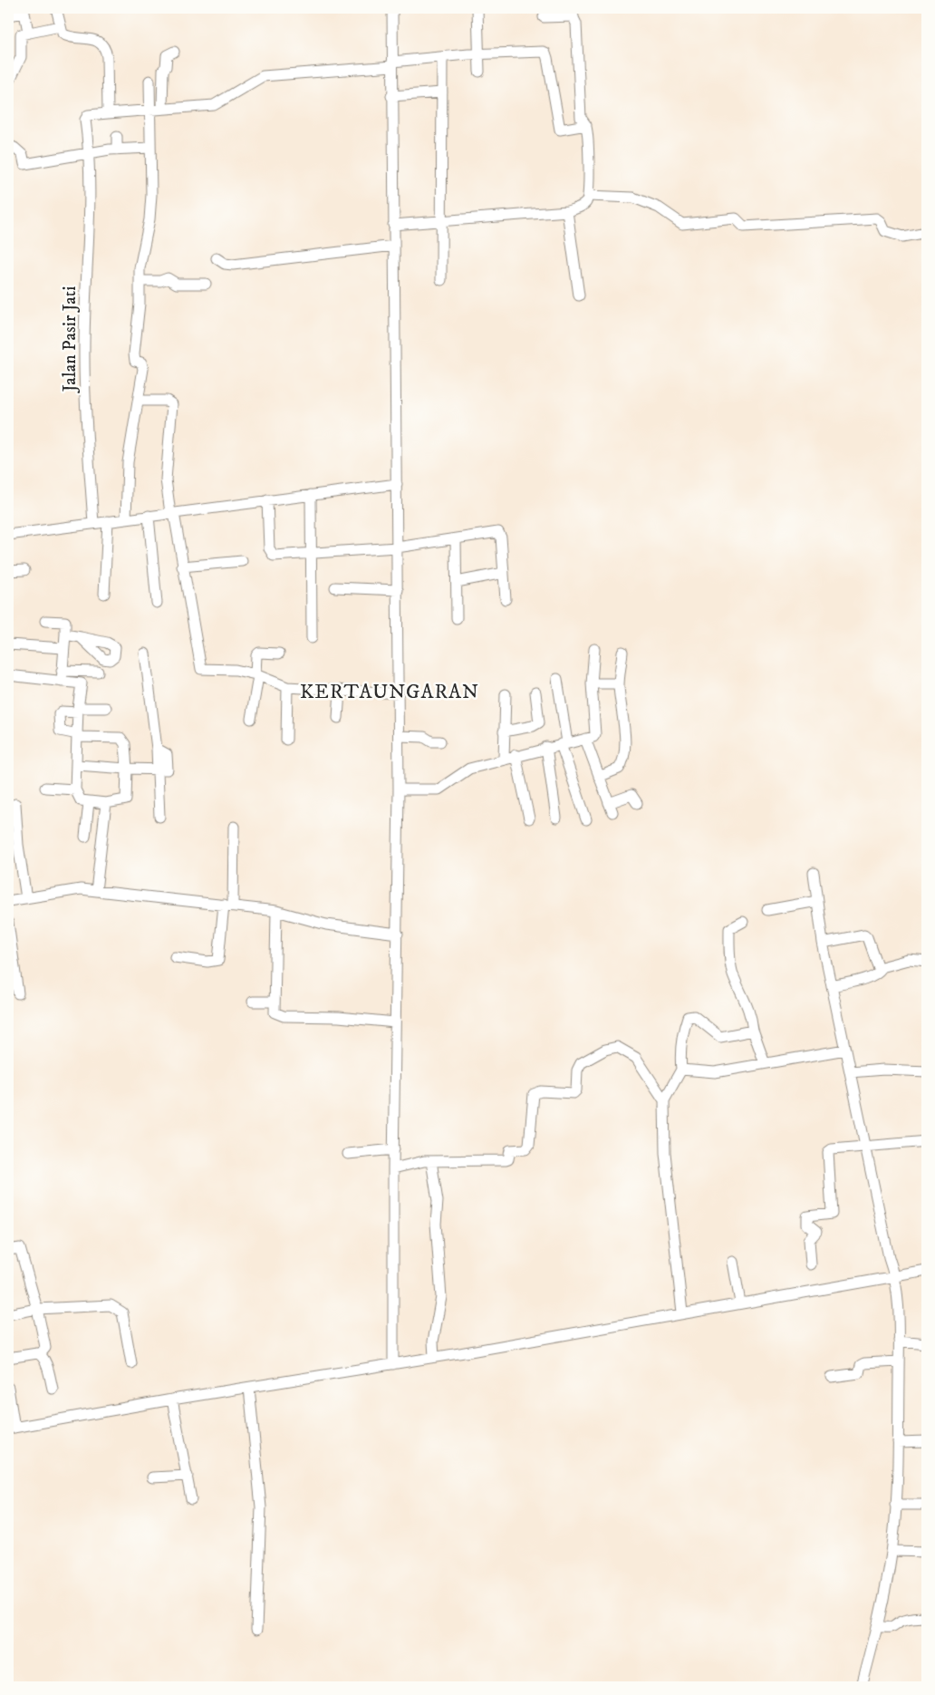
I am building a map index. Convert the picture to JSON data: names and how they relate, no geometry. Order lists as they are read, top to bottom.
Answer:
{
  "streets": {
    "street": ["Jalan Pasir Jati"]
  },
  "districts": ["KERTAUNGARAN"]
}
